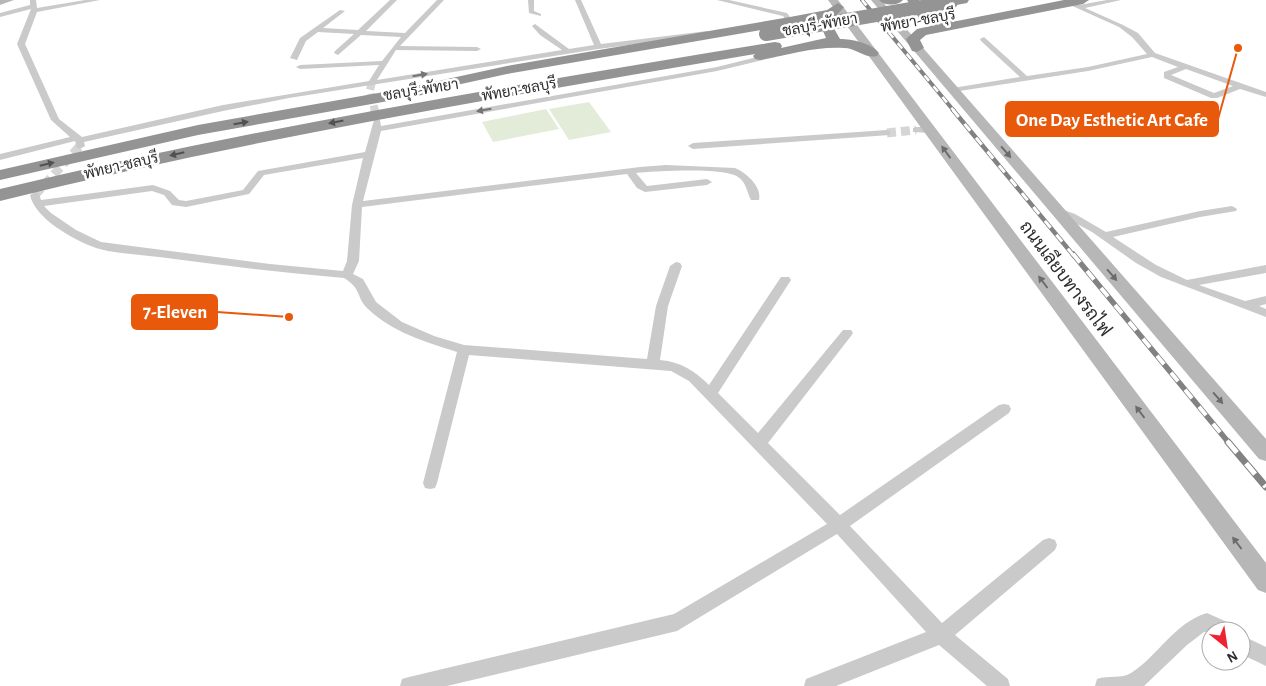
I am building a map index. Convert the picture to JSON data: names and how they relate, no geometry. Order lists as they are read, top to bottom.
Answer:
{
  "streets": {
    "highway": ["พัทยา-ชลบุรี", "ชลบุรี-พัทยา"],
    "street": ["ถนนเลียบทางรถไฟ"]
  },
  "crossings": [
    ["พัทยา-ชลบุรี", "ชลบุรี-พัทยา"]
  ],
  "one_way": ["พัทยา-ชลบุรี", "ชลบุรี-พัทยา"],
  "places": ["One Day Esthetic Art Cafe", "7-Eleven"],
  "north": "bottom right"
}
